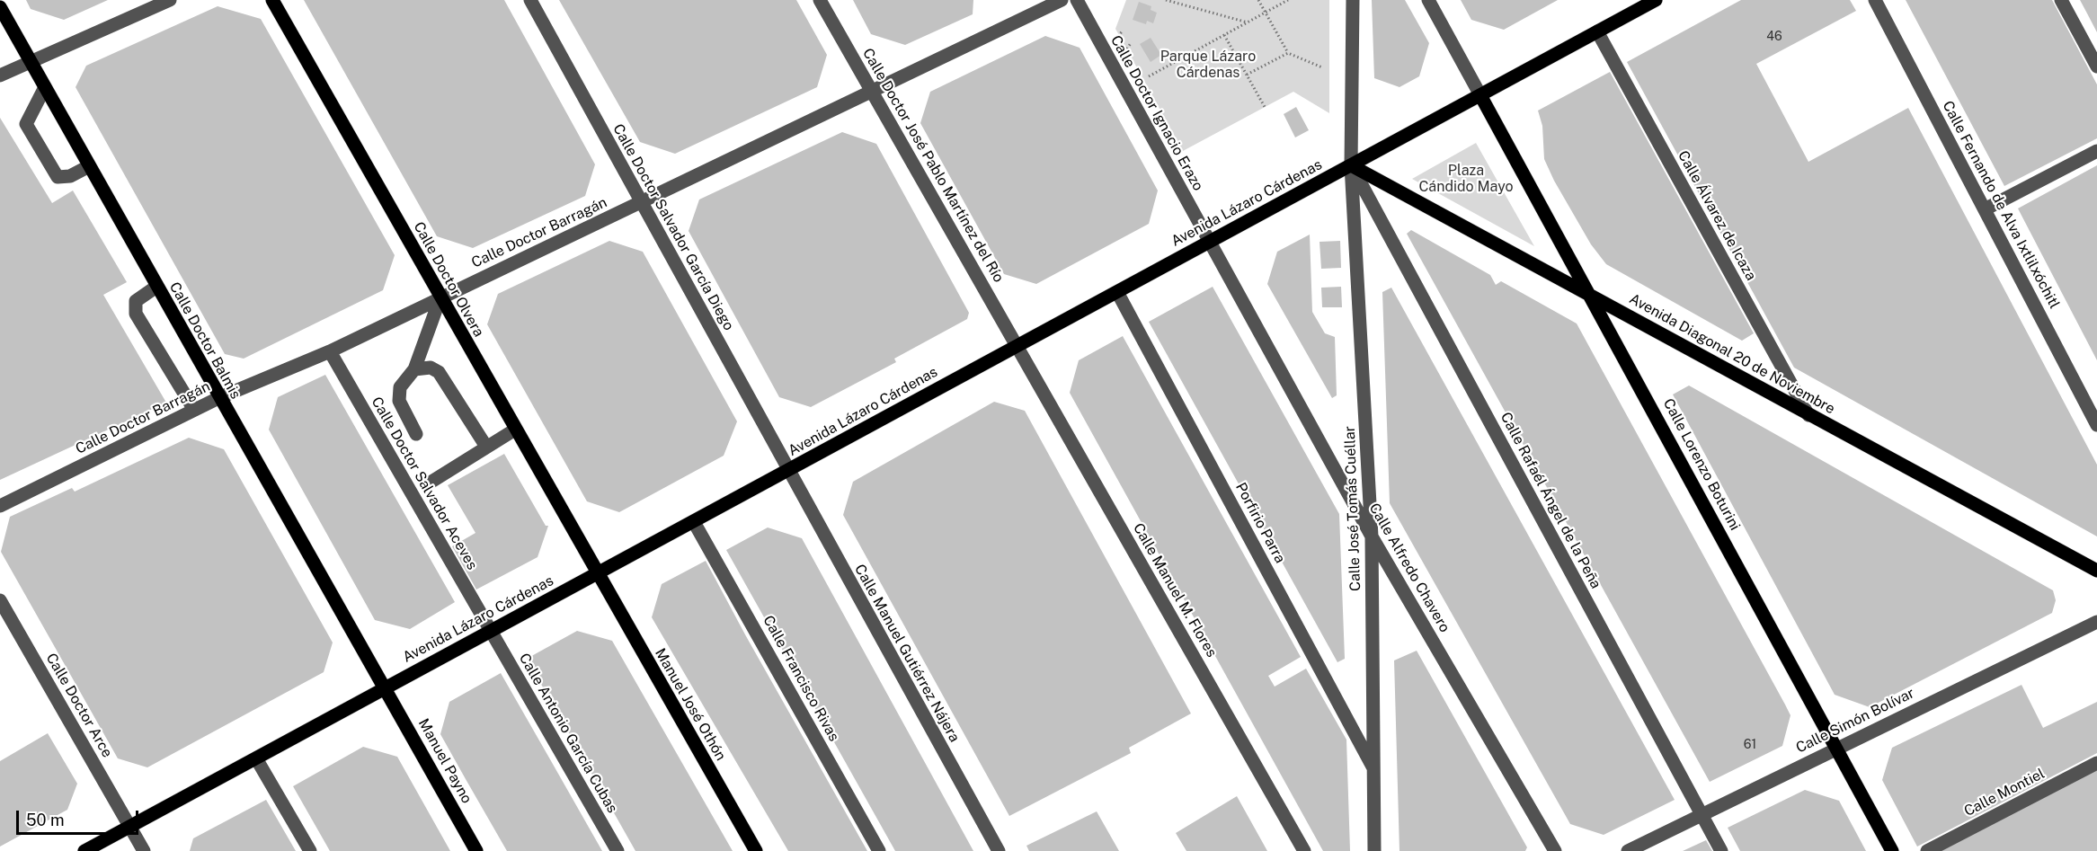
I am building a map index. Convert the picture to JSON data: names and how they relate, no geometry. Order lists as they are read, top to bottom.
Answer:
{
  "streets": {
    "main road": [
      "Avenida Lázaro Cárdenas",
      "Calle Doctor Olvera",
      "Calle Doctor Balmis",
      "Avenida Diagonal 20 de Noviembre",
      "Calle Lorenzo Boturini",
      "Manuel José Othón",
      "Manuel Payno"
    ],
    "street": [
      "Calle Doctor Ignacio Erazo",
      "Calle Doctor José Pablo Martínez del Río",
      "Calle Fernando de Alva Ixtlilxóchitl",
      "Calle Álvarez de Icaza",
      "Calle Doctor Salvador García Diego",
      "Calle Doctor Barragán",
      "Calle Doctor Salvador Aceves",
      "Calle Rafaél Ángel de la Peña",
      "Calle José Tomás Cuéllar",
      "Porfirio Parra",
      "Calle Alfredo Chavero",
      "Calle Manuel M. Flores",
      "Calle Manuel Gutiérrez Nájera",
      "Calle Francisco Rivas",
      "Calle Doctor Arce",
      "Calle Simón Bolívar",
      "Calle Antonio García Cubas",
      "Calle Montiel"
    ]
  },
  "crossings": [
    ["Calle Doctor Ignacio Erazo", "Avenida Lázaro Cárdenas"],
    ["Calle Doctor Ignacio Erazo", "Calle Alfredo Chavero"],
    ["Calle Doctor José Pablo Martínez del Río", "Avenida Lázaro Cárdenas"],
    ["Calle Doctor José Pablo Martínez del Río", "Calle Doctor Barragán"],
    ["Calle Doctor José Pablo Martínez del Río", "Calle Manuel M. Flores"],
    ["Avenida Lázaro Cárdenas", "Calle Álvarez de Icaza"],
    ["Avenida Lázaro Cárdenas", "Calle Doctor Salvador García Diego"],
    ["Avenida Lázaro Cárdenas", "Calle Doctor Olvera"],
    ["Avenida Lázaro Cárdenas", "Calle Doctor Balmis"],
    ["Avenida Lázaro Cárdenas", "Avenida Diagonal 20 de Noviembre"],
    ["Avenida Lázaro Cárdenas", "Calle Lorenzo Boturini"],
    ["Avenida Lázaro Cárdenas", "Calle Doctor Salvador Aceves"],
    ["Avenida Lázaro Cárdenas", "Calle Rafaél Ángel de la Peña"],
    ["Avenida Lázaro Cárdenas", "Calle José Tomás Cuéllar"],
    ["Avenida Lázaro Cárdenas", "Porfirio Parra"],
    ["Avenida Lázaro Cárdenas", "Calle Alfredo Chavero"],
    ["Avenida Lázaro Cárdenas", "Calle Manuel M. Flores"],
    ["Avenida Lázaro Cárdenas", "Calle Manuel Gutiérrez Nájera"],
    ["Avenida Lázaro Cárdenas", "Calle Francisco Rivas"],
    ["Avenida Lázaro Cárdenas", "Manuel José Othón"],
    ["Avenida Lázaro Cárdenas", "Calle Doctor Arce"],
    ["Avenida Lázaro Cárdenas", "Calle Antonio García Cubas"],
    ["Avenida Lázaro Cárdenas", "Manuel Payno"],
    ["Calle Álvarez de Icaza", "Avenida Diagonal 20 de Noviembre"],
    ["Calle Doctor Salvador García Diego", "Calle Doctor Barragán"],
    ["Calle Doctor Salvador García Diego", "Calle Manuel Gutiérrez Nájera"],
    ["Calle Doctor Barragán", "Calle Doctor Olvera"],
    ["Calle Doctor Barragán", "Calle Doctor Balmis"],
    ["Calle Doctor Barragán", "Calle Doctor Salvador Aceves"],
    ["Calle Doctor Olvera", "Manuel José Othón"],
    ["Calle Doctor Balmis", "Manuel Payno"],
    ["Avenida Diagonal 20 de Noviembre", "Calle Lorenzo Boturini"],
    ["Avenida Diagonal 20 de Noviembre", "Calle Rafaél Ángel de la Peña"],
    ["Avenida Diagonal 20 de Noviembre", "Calle José Tomás Cuéllar"],
    ["Calle Lorenzo Boturini", "Calle Simón Bolívar"],
    ["Calle Doctor Salvador Aceves", "Calle Antonio García Cubas"],
    ["Calle Rafaél Ángel de la Peña", "Calle José Tomás Cuéllar"],
    ["Calle Rafaél Ángel de la Peña", "Calle Simón Bolívar"],
    ["Calle José Tomás Cuéllar", "Porfirio Parra"],
    ["Calle José Tomás Cuéllar", "Calle Alfredo Chavero"]
  ],
  "parks": ["Parque Lázaro Cárdenas", "Plaza Cándido Mayo"],
  "house_numbers": ["46", "61"],
  "scale_bar": "50 m"
}
